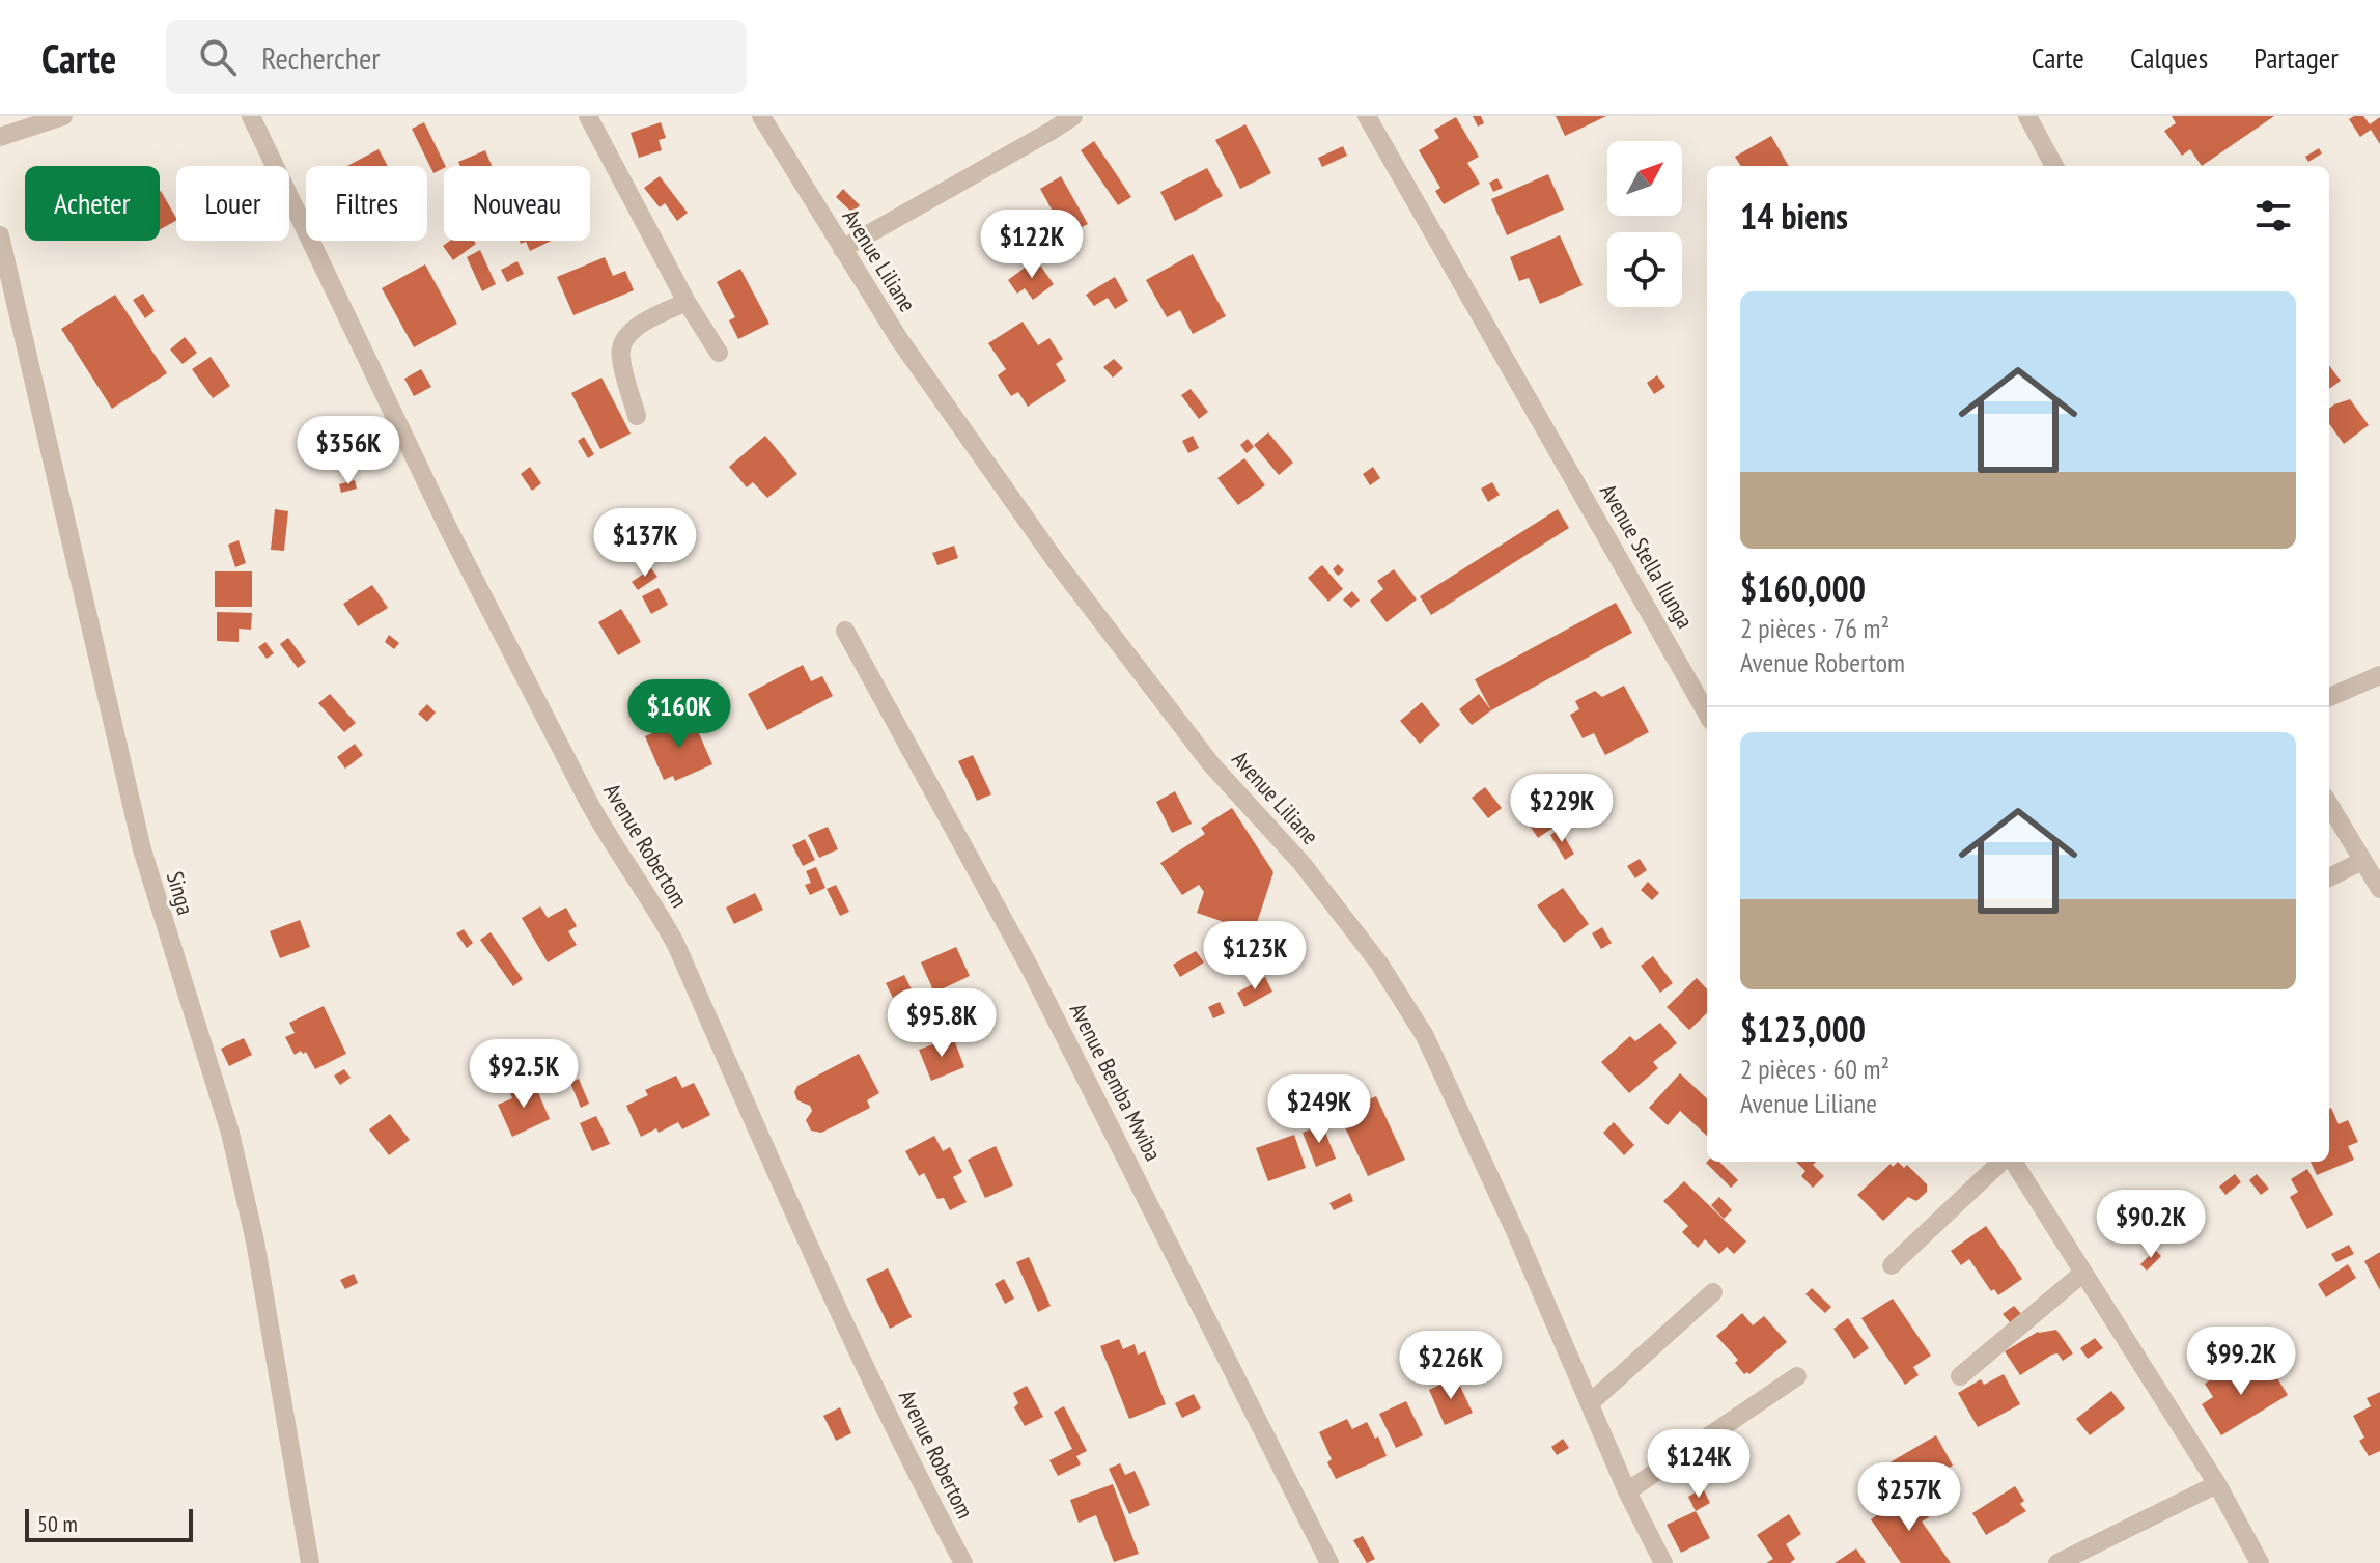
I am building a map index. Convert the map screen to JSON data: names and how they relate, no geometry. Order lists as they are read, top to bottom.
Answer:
{
  "streets": {
    "street": [
      "Avenue Liliane",
      "Avenue Stella Ilunga",
      "Avenue Robertom",
      "Singa",
      "Avenue Bemba Mwiba"
    ]
  },
  "scale_bar": "50 m",
  "north": "top right",
  "page": {
    "header": "Carte",
    "search": "Rechercher",
    "nav": ["Carte", "Calques", "Partager"],
    "chip": [
      "Acheter",
      "Louer",
      "Filtres",
      "Nouveau"
    ],
    "heading": "14 biens",
    "price": [
      "$122K",
      "$356K",
      "$137K",
      "$160K",
      "$229K",
      "$123K",
      "$95.8K",
      "$92.5K",
      "$249K",
      "$90.2K",
      "$99.2K",
      "$226K",
      "$124K",
      "$257K"
    ],
    "list": [
      {
        "name": "$160,000",
        "note": "2 pièces · 76 m² · Avenue Robertom"
      },
      {
        "name": "$123,000",
        "note": "2 pièces · 60 m² · Avenue Liliane"
      }
    ],
    "scale": "50 m"
  }
}
